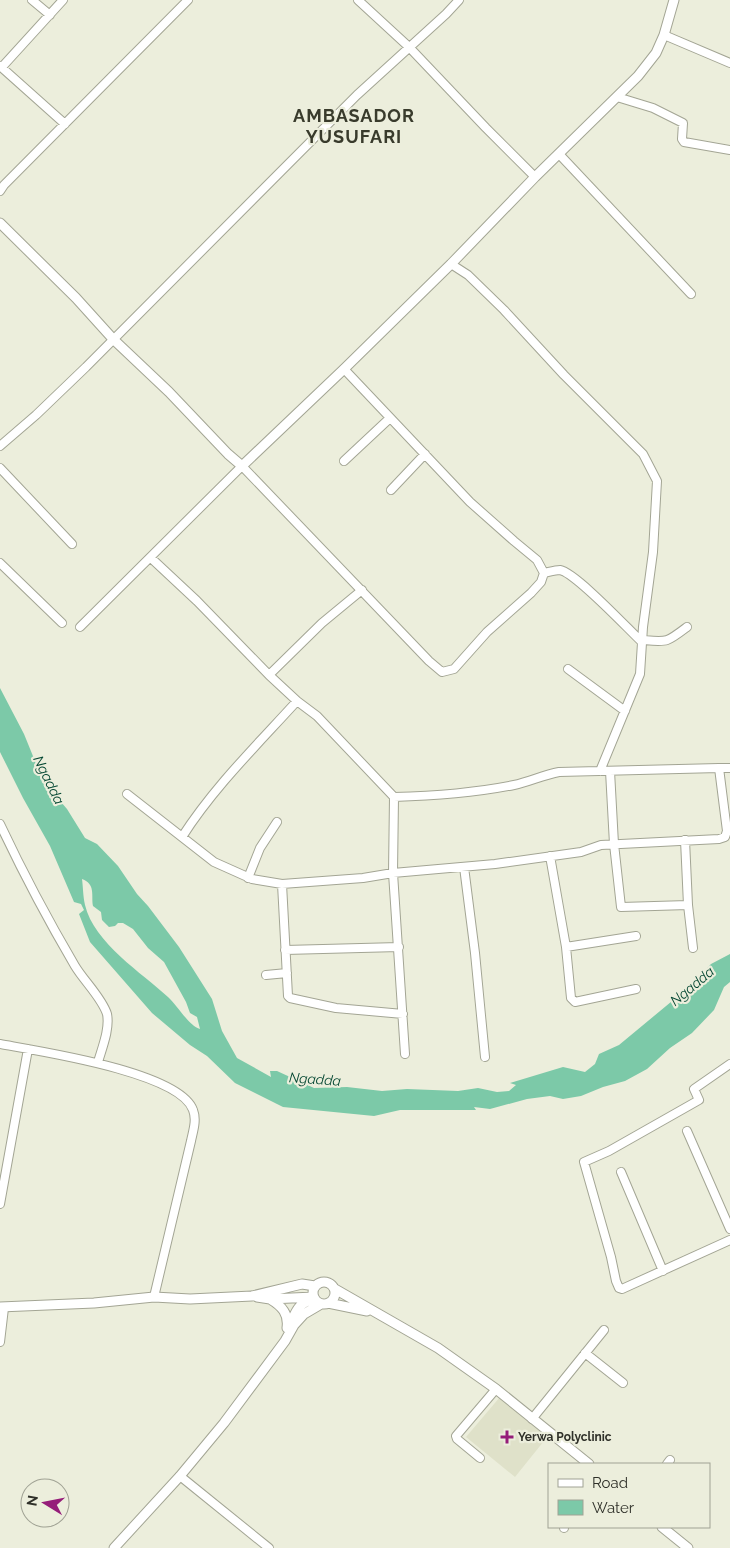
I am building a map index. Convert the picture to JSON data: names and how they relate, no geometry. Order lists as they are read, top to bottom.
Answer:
{
  "districts": ["AMBASADOR YUSUFARI"],
  "water": ["Ngadda"],
  "places": {
    "health": ["Yerwa Polyclinic"]
  },
  "legend": ["Road", "Water"],
  "north": "left"
}
